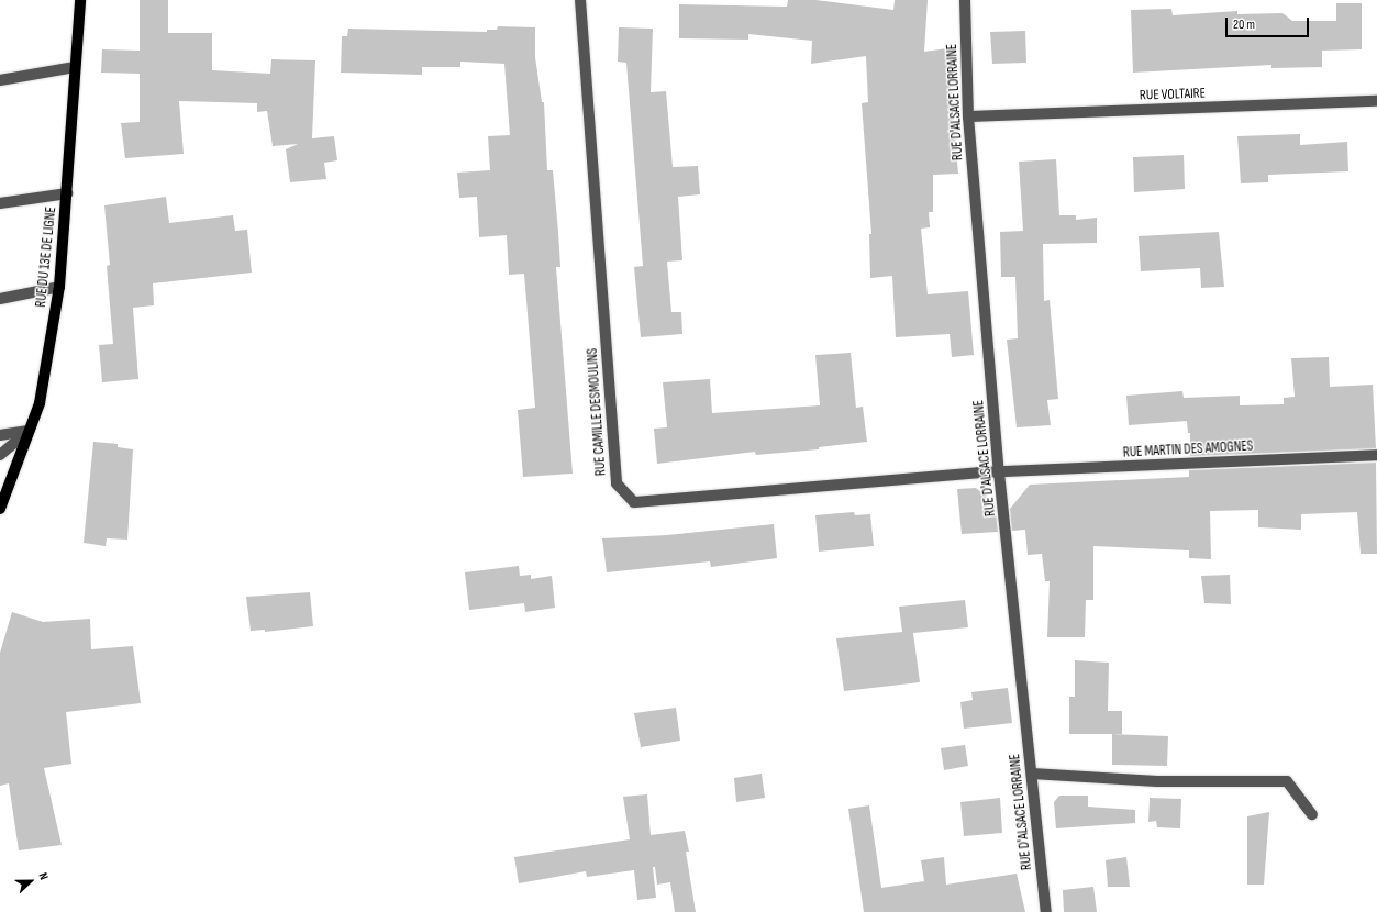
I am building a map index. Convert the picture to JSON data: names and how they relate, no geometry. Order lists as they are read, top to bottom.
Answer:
{
  "streets": {
    "main road": ["RUE DU 13E DE LIGNE"],
    "street": [
      "RUE VOLTAIRE",
      "RUE D'ALSACE LORRAINE",
      "RUE CAMILLE DESMOULINS",
      "RUE MARTIN DES AMOGNES"
    ]
  },
  "crossings": [
    ["RUE VOLTAIRE", "RUE D'ALSACE LORRAINE"],
    ["RUE D'ALSACE LORRAINE", "RUE CAMILLE DESMOULINS"],
    ["RUE D'ALSACE LORRAINE", "RUE MARTIN DES AMOGNES"],
    ["RUE CAMILLE DESMOULINS", "RUE MARTIN DES AMOGNES"]
  ],
  "scale_bar": "20 m",
  "north": "right"
}
